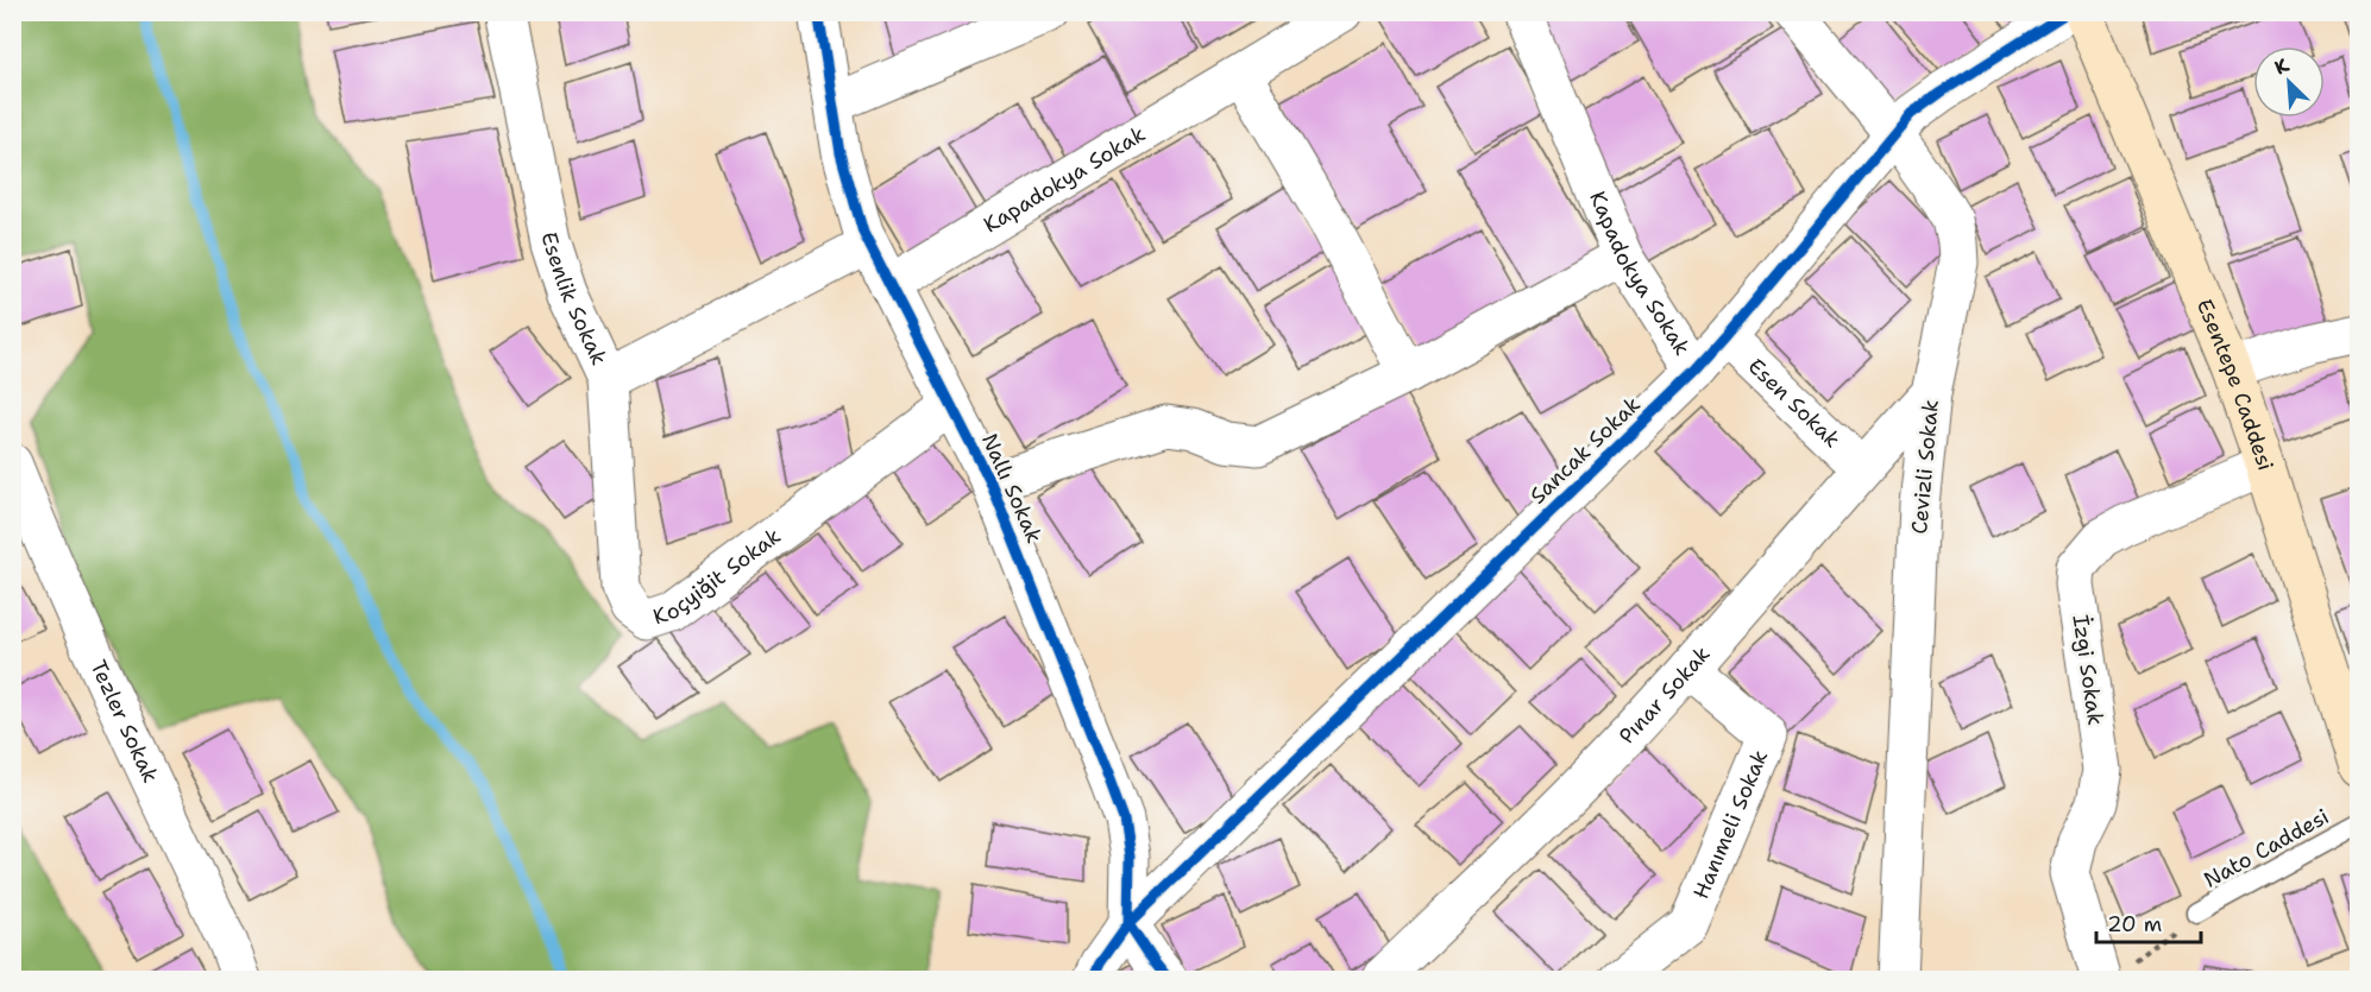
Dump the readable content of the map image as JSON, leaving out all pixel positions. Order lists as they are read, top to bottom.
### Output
{
  "streets": {
    "street": [
      "Kapadokya Sokak",
      "Esenlik Sokak",
      "Esentepe Caddesi",
      "Esen Sokak",
      "Sancak Sokak",
      "Cevizli Sokak",
      "Nallı Sokak",
      "Koçyiğit Sokak",
      "İzgi Sokak",
      "Pınar Sokak",
      "Tezler Sokak",
      "Hanımeli Sokak"
    ],
    "lane": ["Nato Caddesi"]
  },
  "crossings": [
    ["Kapadokya Sokak", "Sancak Sokak"],
    ["Kapadokya Sokak", "Nallı Sokak"],
    ["Esenlik Sokak", "Nallı Sokak"],
    ["Esenlik Sokak", "Koçyiğit Sokak"],
    ["Esentepe Caddesi", "İzgi Sokak"],
    ["Esen Sokak", "Sancak Sokak"],
    ["Esen Sokak", "Pınar Sokak"],
    ["Sancak Sokak", "Cevizli Sokak"],
    ["Sancak Sokak", "Nallı Sokak"],
    ["Cevizli Sokak", "Pınar Sokak"],
    ["Nallı Sokak", "Koçyiğit Sokak"],
    ["Pınar Sokak", "Hanımeli Sokak"]
  ],
  "scale_bar": "20 m",
  "north": "top left"
}
